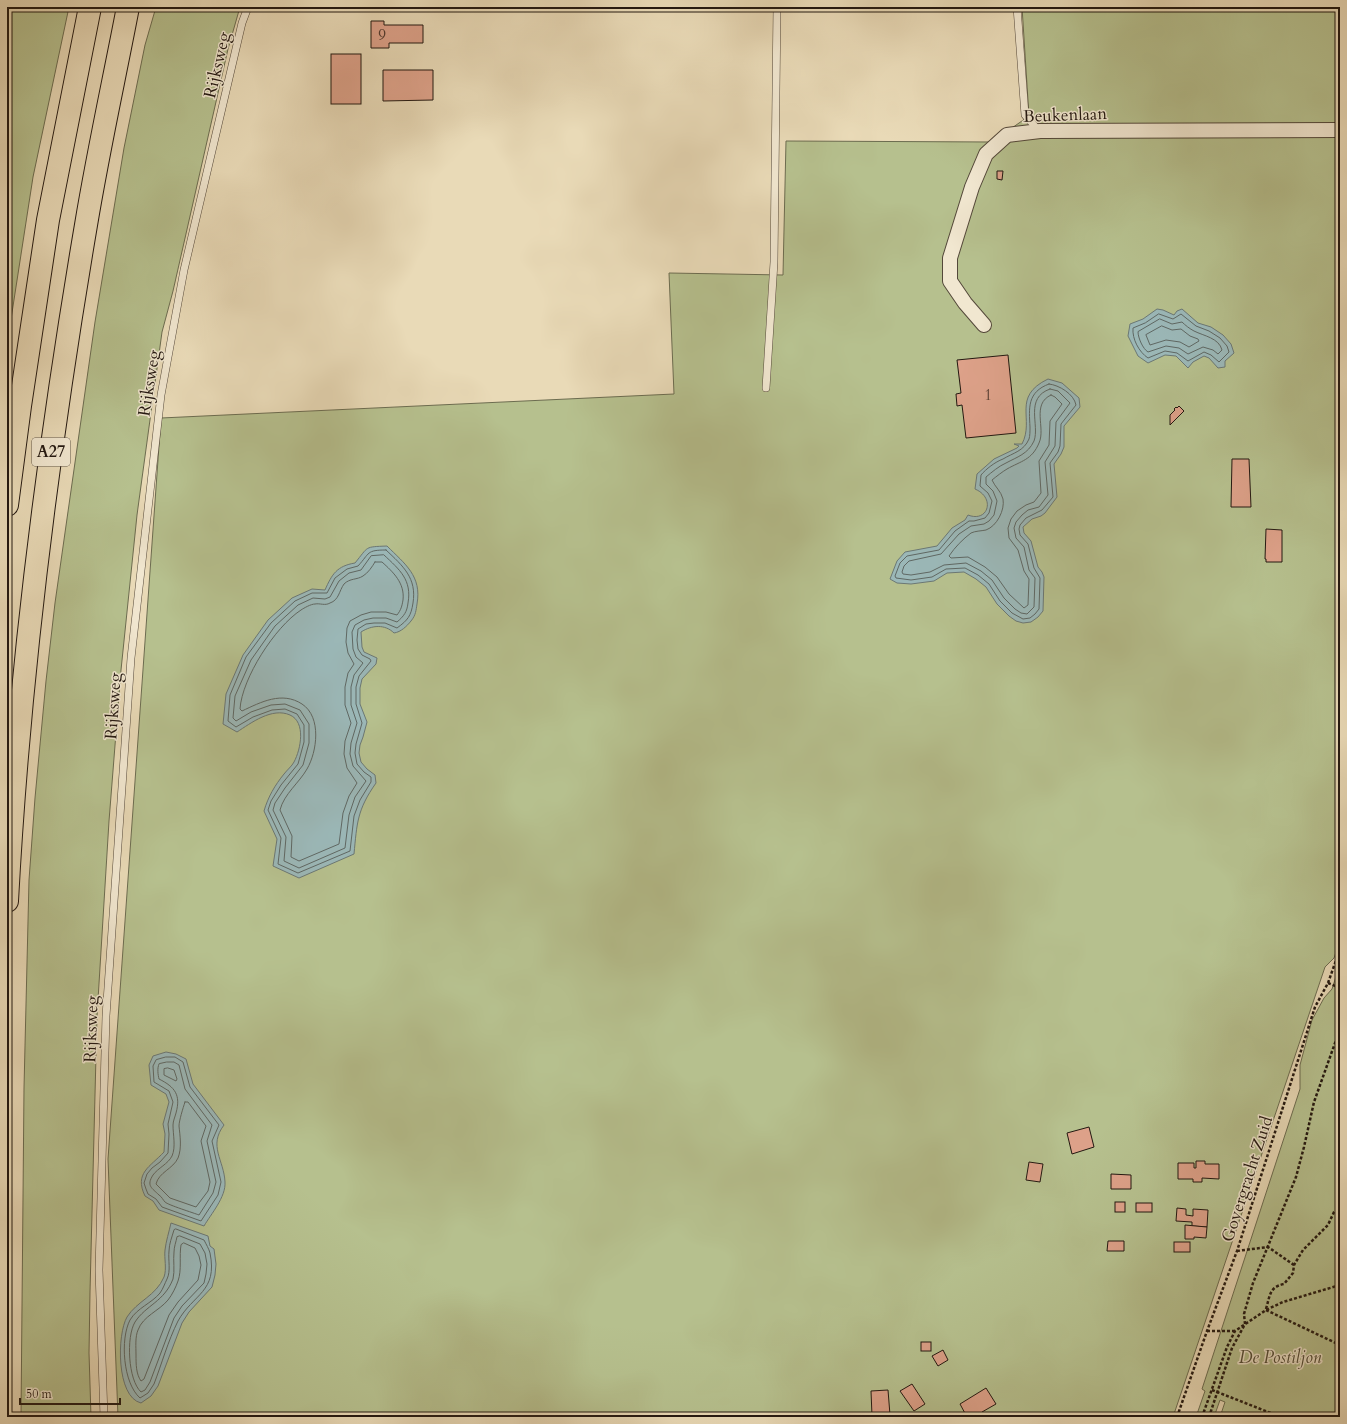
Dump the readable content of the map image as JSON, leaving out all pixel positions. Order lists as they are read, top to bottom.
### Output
{
  "streets": {
    "highway": ["A27"],
    "street": ["Beukenlaan"],
    "lane": ["Rijksweg"],
    "path": ["Goyergracht Zuid"]
  },
  "parks": ["De Postiljon"],
  "house_numbers": ["9", "1"],
  "scale_bar": "50 m"
}
